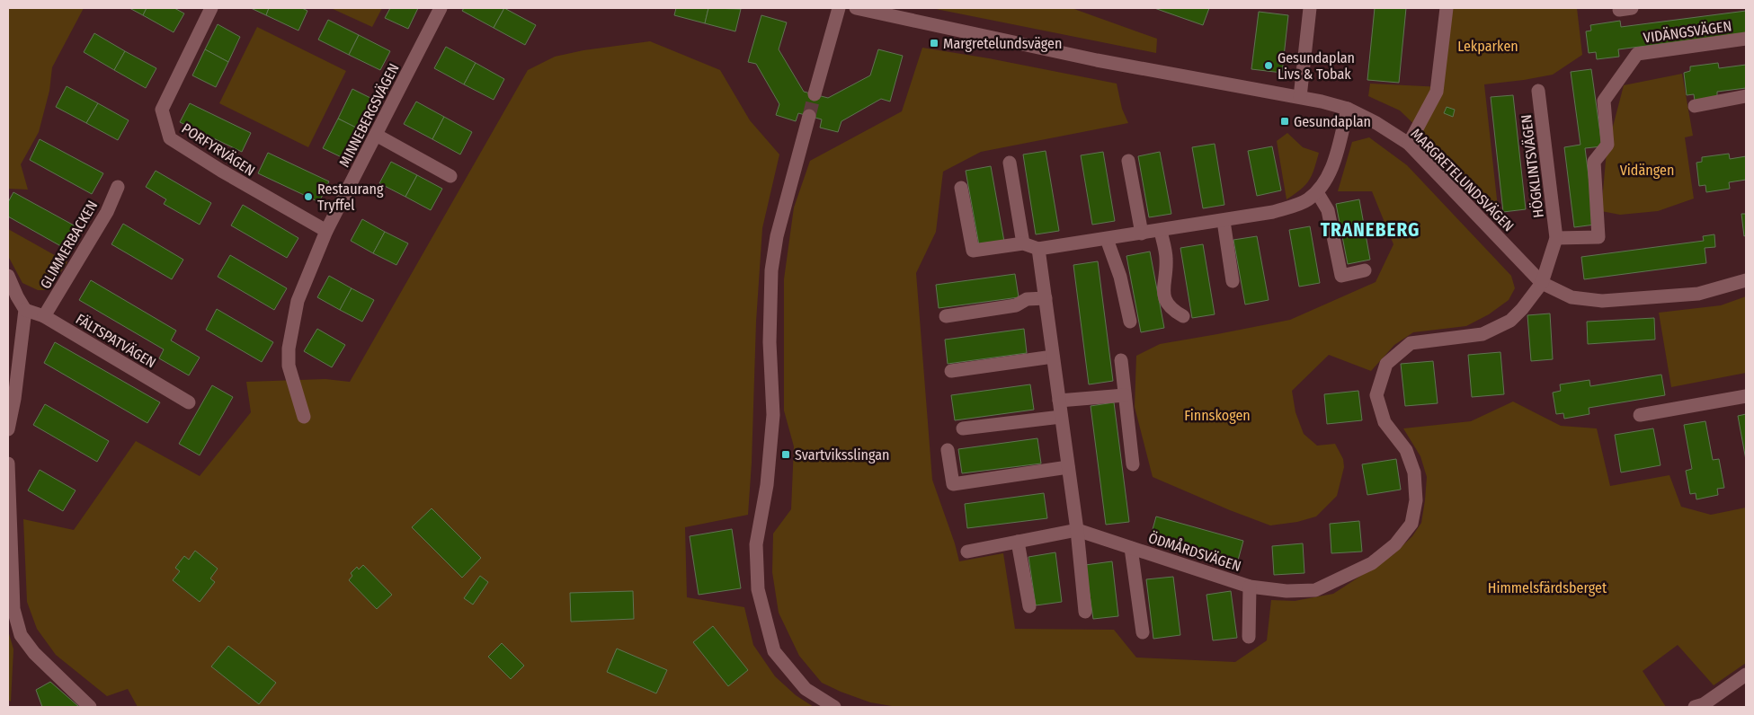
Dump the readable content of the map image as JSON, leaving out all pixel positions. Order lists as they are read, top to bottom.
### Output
{
  "streets": {
    "street": [
      "VIDÄNGSVÄGEN",
      "MINNEBERGSVÄGEN",
      "PORFYRVÄGEN",
      "HÖGKLINTSVÄGEN",
      "MARGRETELUNDSVÄGEN",
      "GLIMMERBACKEN",
      "FÄLTSPATVÄGEN",
      "ÖDMÅRDSVÄGEN"
    ]
  },
  "crossings": [
    ["VIDÄNGSVÄGEN", "HÖGKLINTSVÄGEN"],
    ["MINNEBERGSVÄGEN", "PORFYRVÄGEN"],
    ["HÖGKLINTSVÄGEN", "MARGRETELUNDSVÄGEN"],
    ["HÖGKLINTSVÄGEN", "ÖDMÅRDSVÄGEN"],
    ["MARGRETELUNDSVÄGEN", "ÖDMÅRDSVÄGEN"],
    ["GLIMMERBACKEN", "FÄLTSPATVÄGEN"]
  ],
  "districts": ["TRANEBERG"],
  "parks": [
    "Lekparken",
    "Vidängen",
    "Finnskogen",
    "Himmelsfärdsberget"
  ],
  "places": {
    "transit": ["Margretelundsvägen", "Gesundaplan", "Svartviksslingan"],
    "other": ["Gesundaplan Livs & Tobak", "Restaurang Tryffel"]
  }
}
